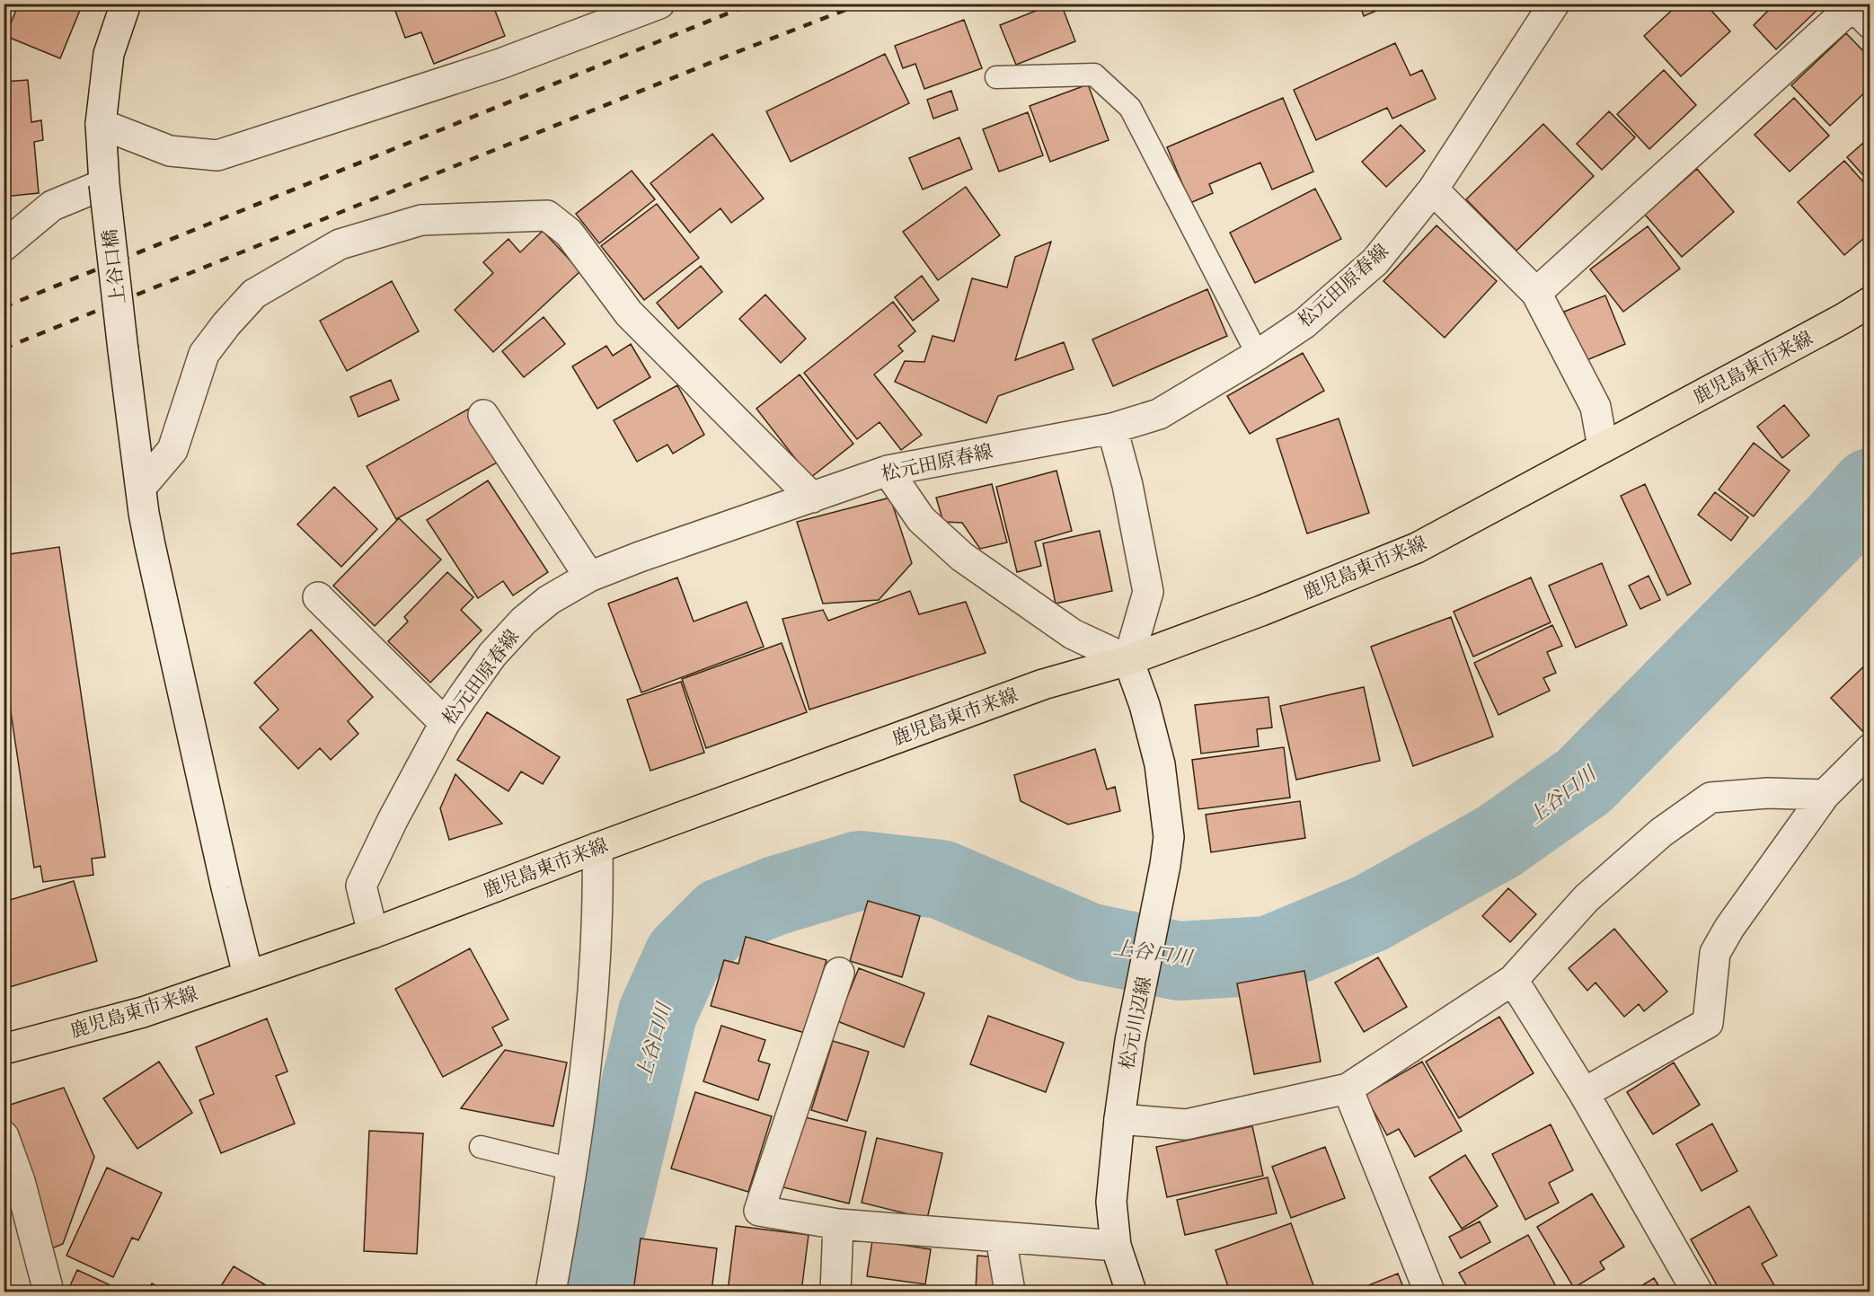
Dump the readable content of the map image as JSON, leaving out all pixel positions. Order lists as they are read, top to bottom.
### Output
{
  "streets": {
    "main road": ["鹿児島東市来線"],
    "street": ["上谷口橋", "松元田原春線", "松元川辺線"]
  },
  "crossings": [
    ["上谷口橋", "鹿児島東市来線"],
    ["松元田原春線", "鹿児島東市来線"],
    ["鹿児島東市来線", "松元川辺線"]
  ],
  "water": ["上谷口川"]
}
